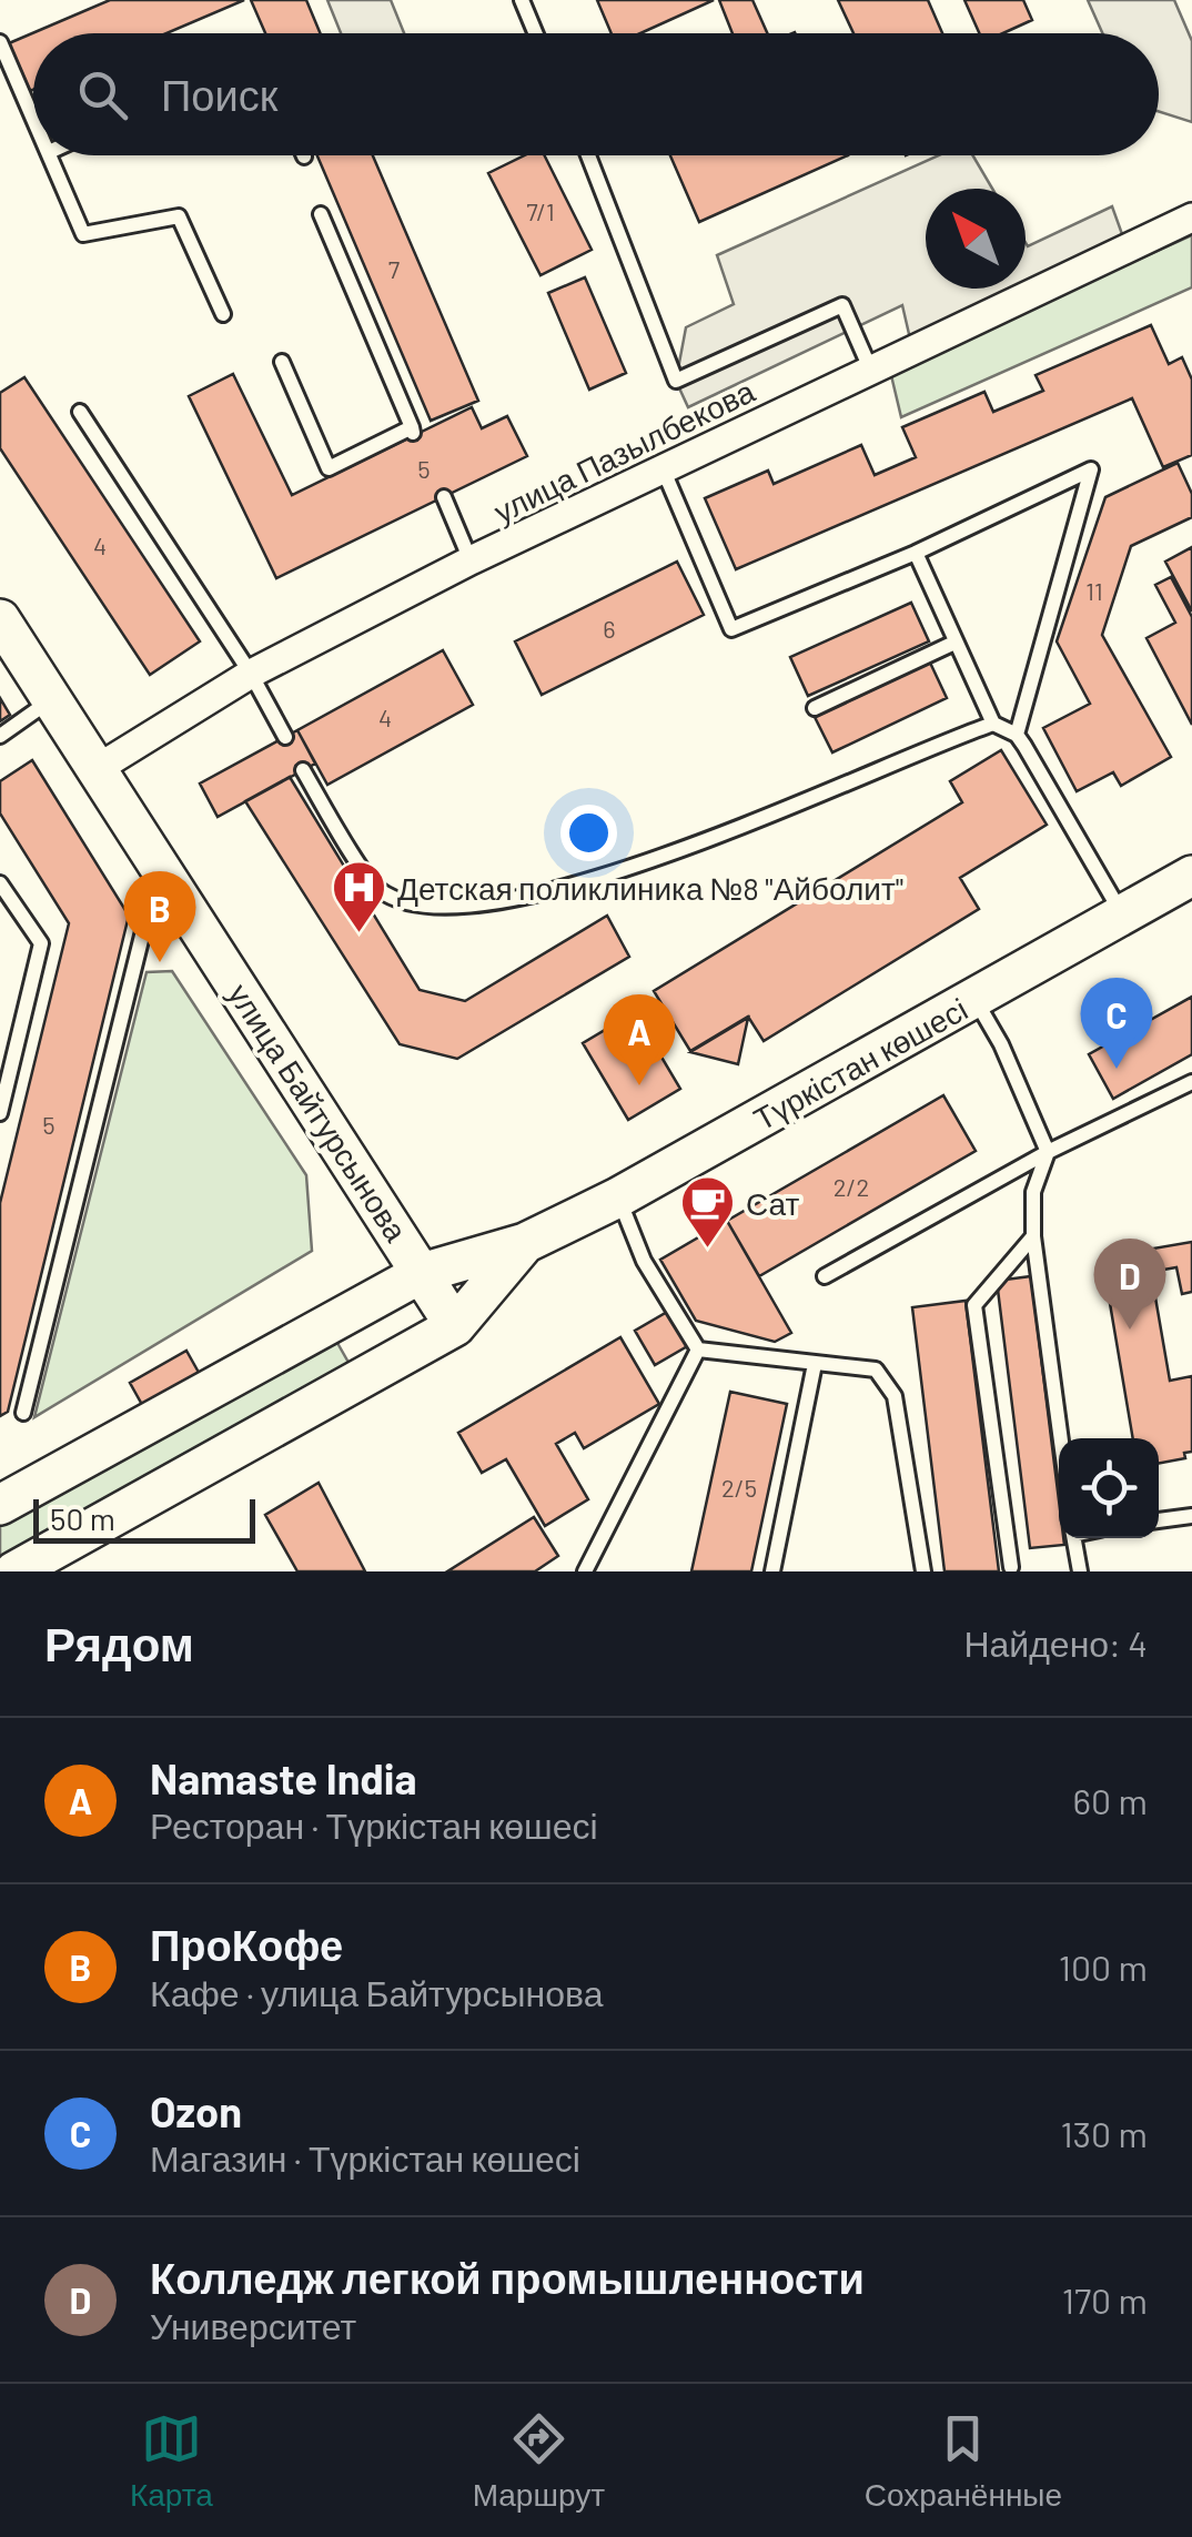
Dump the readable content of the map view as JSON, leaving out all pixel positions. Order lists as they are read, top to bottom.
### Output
{
  "streets": {
    "main road": ["Түркістан көшесі", "улица Байтурсынова"],
    "street": ["улица Пазылбекова"]
  },
  "crossings": [
    ["улица Пазылбекова", "улица Байтурсынова"],
    ["Түркістан көшесі", "улица Байтурсынова"]
  ],
  "places": {
    "hospital": ["Детская поликлиника №8 \"Айболит\""],
    "cafe": ["Сат"]
  },
  "house_numbers": [
    "7/1",
    "7",
    "5",
    "4",
    "11",
    "6",
    "4",
    "5",
    "2/2",
    "2/5"
  ],
  "scale_bar": "50 m",
  "north": "top left",
  "page": {
    "search": "Поиск",
    "pins": [
      "B",
      "C",
      "A",
      "D"
    ],
    "scale": "50 m",
    "heading": ["Рядом", "Найдено: 4"],
    "list": [
      {
        "mark": "A",
        "name": "Namaste India",
        "note": "Ресторан · Түркістан көшесі",
        "value": "60 m"
      },
      {
        "mark": "B",
        "name": "ПроКофе",
        "note": "Кафе · улица Байтурсынова",
        "value": "100 m"
      },
      {
        "mark": "C",
        "name": "Ozon",
        "note": "Магазин · Түркістан көшесі",
        "value": "130 m"
      },
      {
        "mark": "D",
        "name": "Колледж легкой промышленности",
        "note": "Университет",
        "value": "170 m"
      }
    ],
    "nav": ["Карта", "Маршрут", "Сохранённые"]
  }
}
